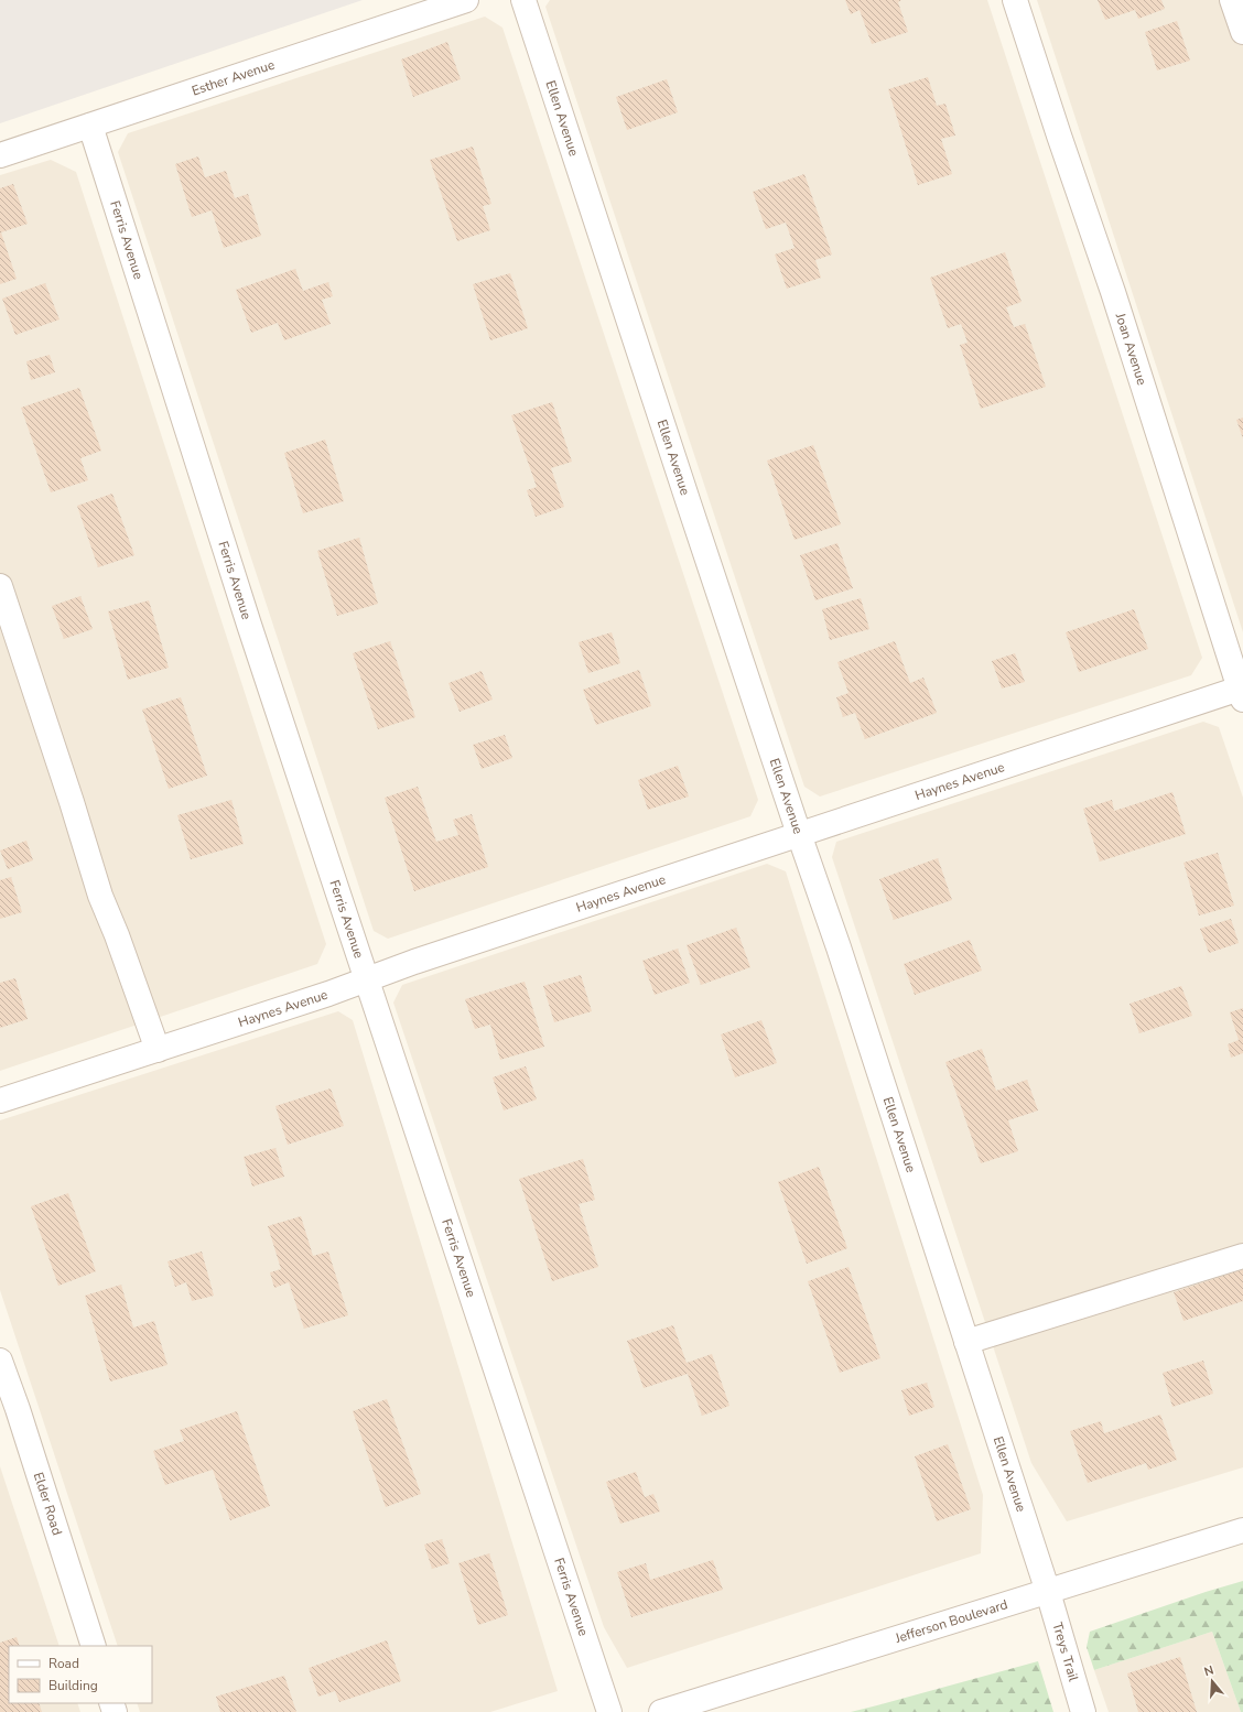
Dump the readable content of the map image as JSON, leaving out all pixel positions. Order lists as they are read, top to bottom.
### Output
{
  "streets": {
    "street": [
      "Esther Avenue",
      "Ellen Avenue",
      "Ferris Avenue",
      "Joan Avenue",
      "Haynes Avenue",
      "Elder Road",
      "Jefferson Boulevard",
      "Treys Trail"
    ]
  },
  "crossings": [
    ["Esther Avenue", "Ferris Avenue"],
    ["Ellen Avenue", "Haynes Avenue"],
    ["Ellen Avenue", "Jefferson Boulevard"],
    ["Ellen Avenue", "Treys Trail"],
    ["Ferris Avenue", "Haynes Avenue"],
    ["Joan Avenue", "Haynes Avenue"],
    ["Jefferson Boulevard", "Treys Trail"]
  ],
  "legend": ["Road", "Building"],
  "north": "top"
}
